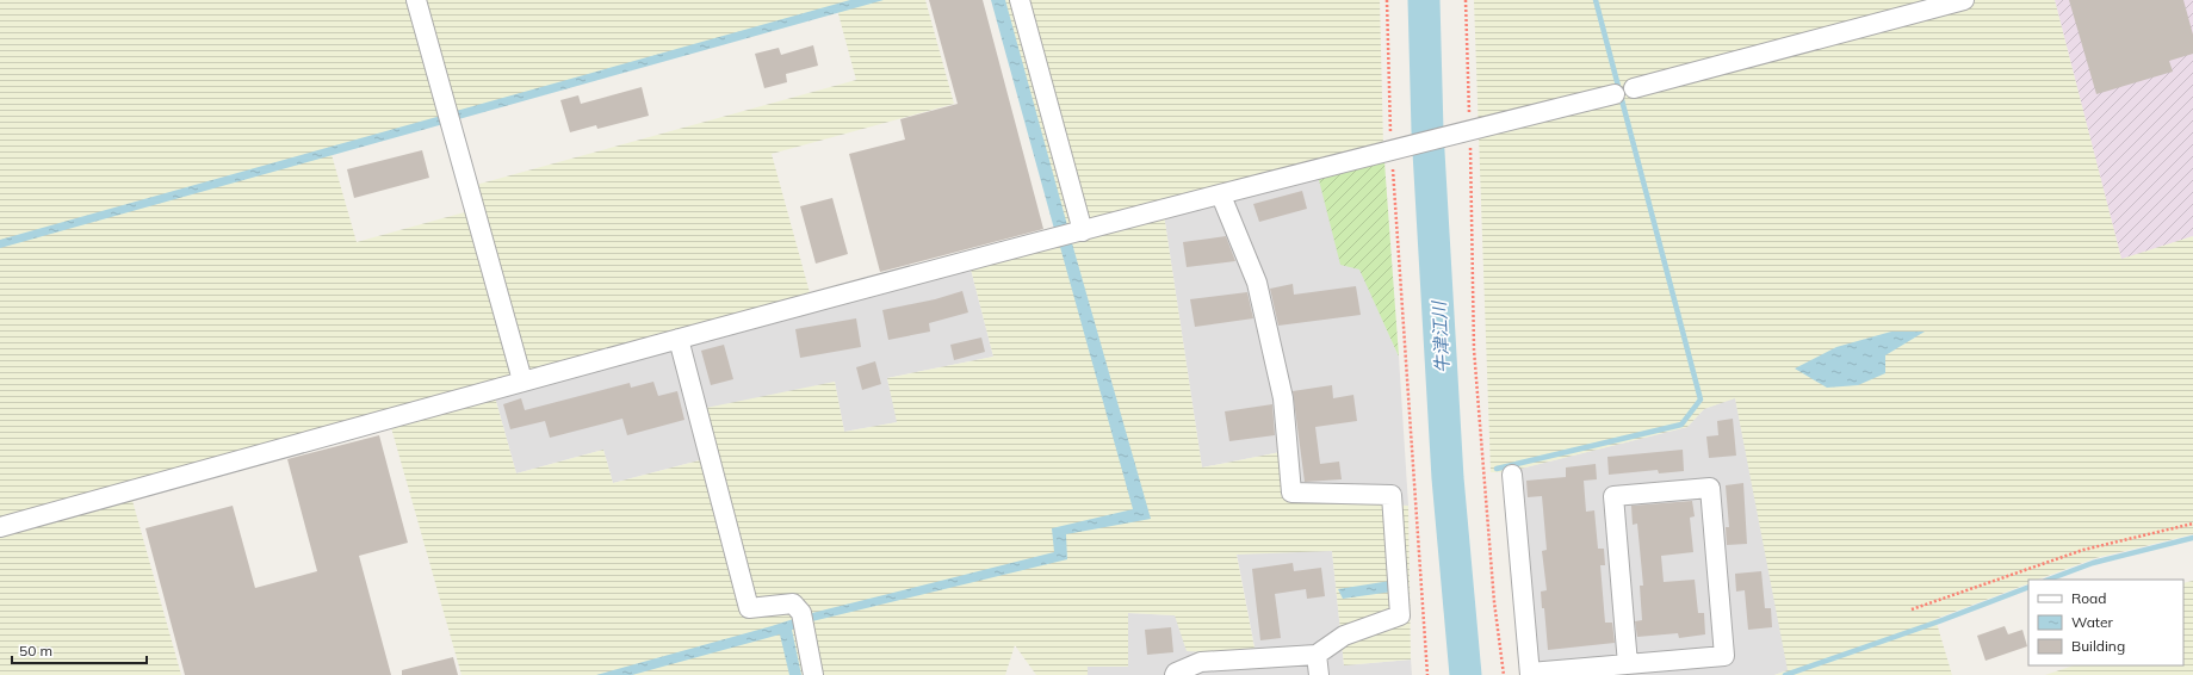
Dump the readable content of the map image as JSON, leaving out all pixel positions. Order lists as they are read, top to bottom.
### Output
{
  "water": ["牛津江川"],
  "legend": ["Road", "Water", "Building"],
  "scale_bar": "50 m"
}
